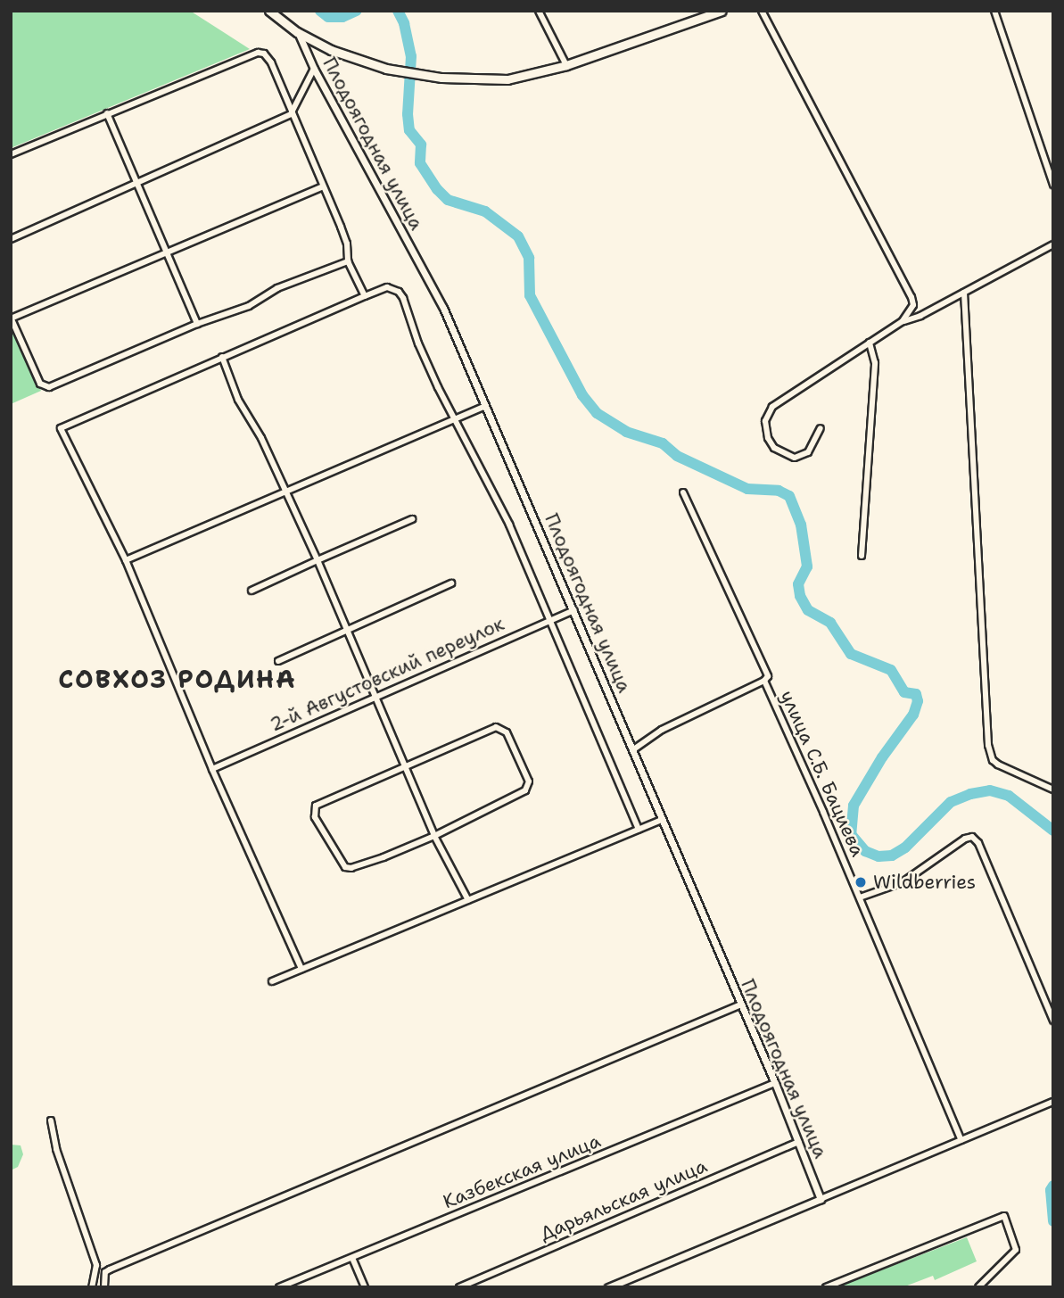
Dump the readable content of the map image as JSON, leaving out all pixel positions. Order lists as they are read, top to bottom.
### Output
{
  "streets": {
    "street": [
      "Плодоягодная улица",
      "2-й Августовский переулок",
      "улица С.Б. Бациева",
      "Казбекская улица",
      "Дарьяльская улица"
    ]
  },
  "crossings": [
    ["Плодоягодная улица", "2-й Августовский переулок"],
    ["Плодоягодная улица", "Казбекская улица"],
    ["Плодоягодная улица", "Дарьяльская улица"]
  ],
  "districts": ["СОВХОЗ РОДИНА"],
  "places": ["Wildberries"]
}
